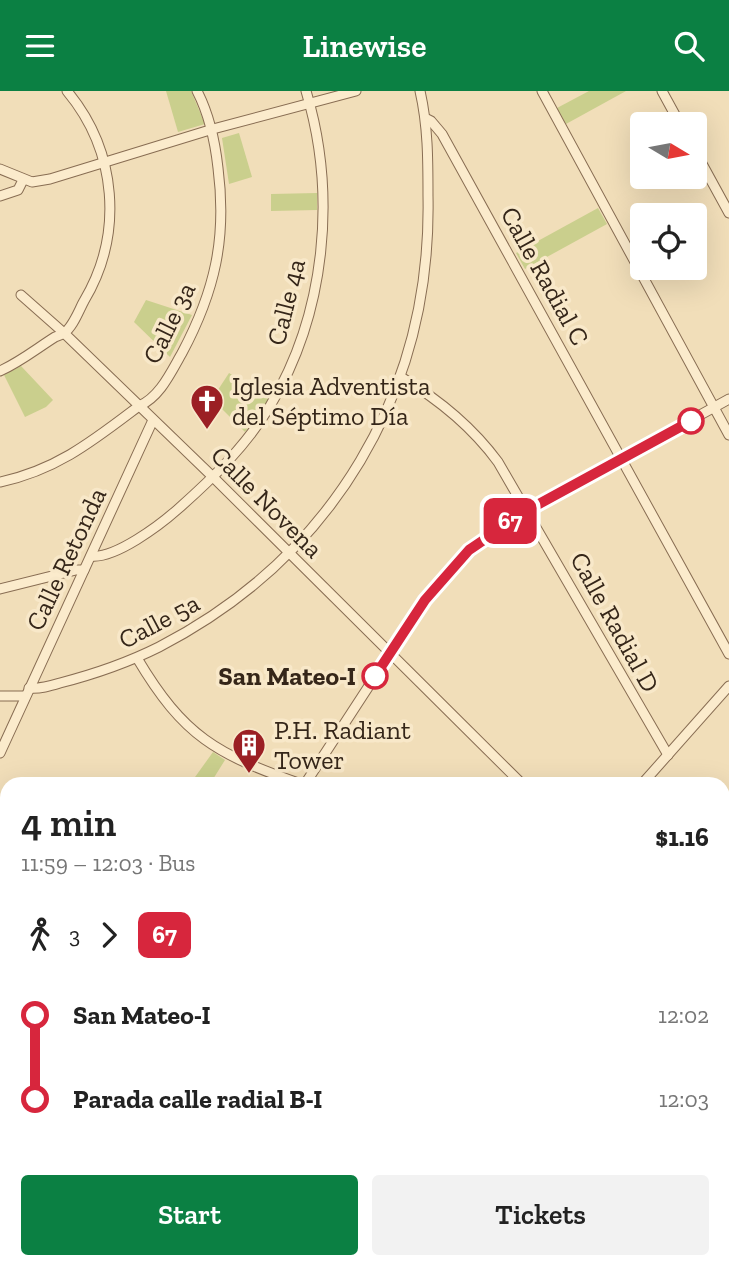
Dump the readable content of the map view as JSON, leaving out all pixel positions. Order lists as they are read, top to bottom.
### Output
{
  "streets": {
    "street": [
      "Calle Radial C",
      "Calle 4a",
      "Calle 3a",
      "Calle Novena",
      "Calle Retonda",
      "Calle 5a",
      "Calle Radial D"
    ]
  },
  "crossings": [
    ["Calle Radial C", "Calle 5a"],
    ["Calle 4a", "Calle Novena"],
    ["Calle 4a", "Calle Retonda"],
    ["Calle 3a", "Calle Novena"],
    ["Calle Novena", "Calle Retonda"],
    ["Calle Novena", "Calle 5a"],
    ["Calle Retonda", "Calle 5a"],
    ["Calle 5a", "Calle Radial D"]
  ],
  "places": {
    "church": ["Iglesia Adventista del Séptimo Día"],
    "other": ["San Mateo-I"],
    "building": ["P.H. Radiant Tower"]
  },
  "lines": ["bus line 67"],
  "north": "right",
  "page": {
    "header": "Linewise",
    "on_map": "67",
    "heading": ["4 min", "11:59 – 12:03 · Bus", "$1.16"],
    "legs": ["3", "67"],
    "list": [
      {
        "name": "San Mateo-I",
        "value": "12:02"
      },
      {
        "name": "Parada calle radial B-I",
        "value": "12:03"
      }
    ],
    "buttons": ["Start", "Tickets"]
  }
}
